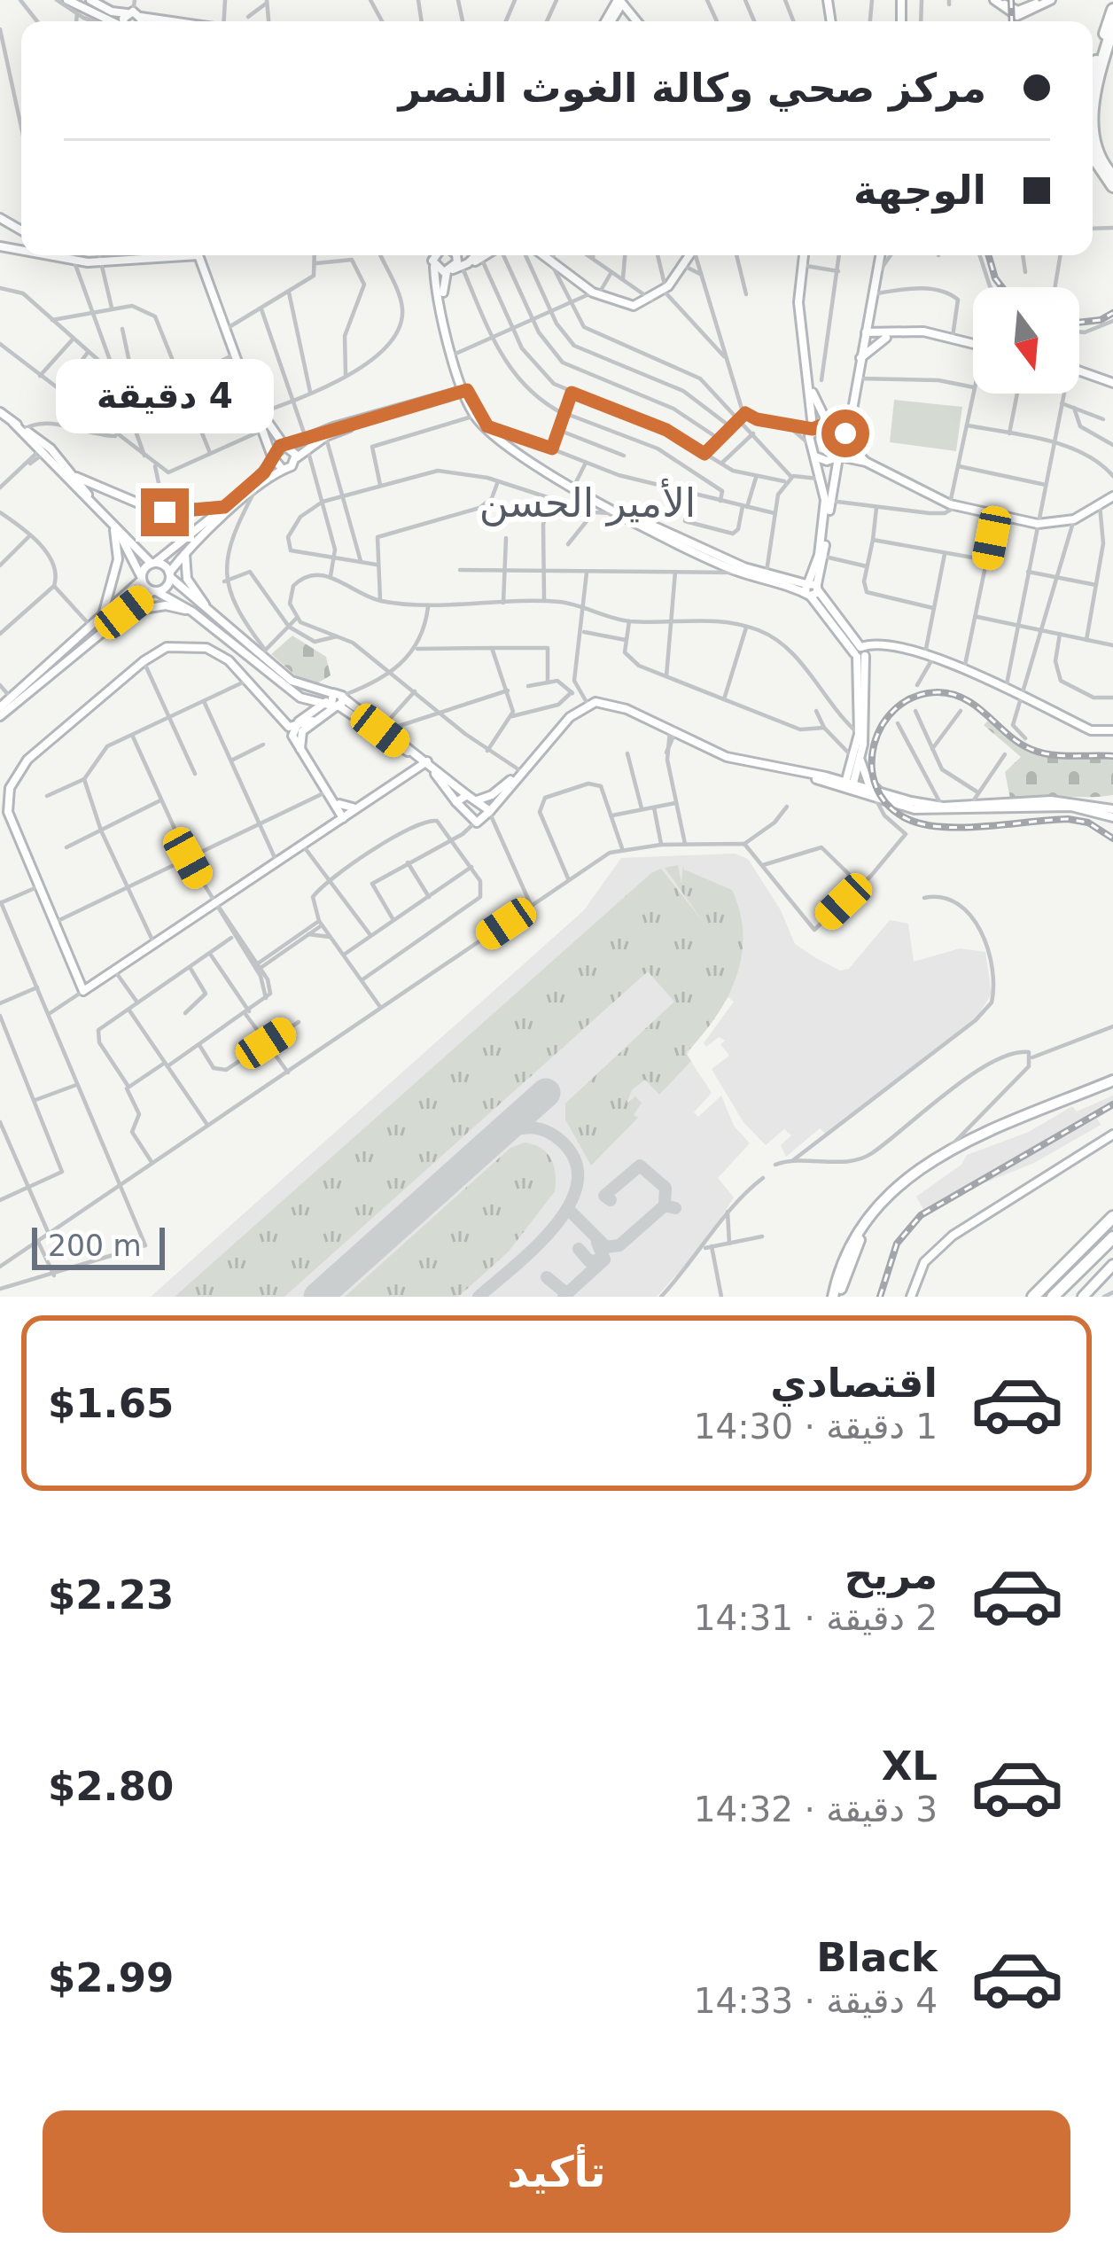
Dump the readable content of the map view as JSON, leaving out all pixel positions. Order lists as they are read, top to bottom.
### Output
{
  "districts": ["الأمير الحسن"],
  "scale_bar": "200 m",
  "north": "bottom",
  "page": {
    "banner": ["مركز صحي وكالة الغوث النصر", "الوجهة"],
    "bubble": "4 دقيقة",
    "scale": "200 m",
    "list": [
      {
        "name": "اقتصادي",
        "note": "1 دقيقة · 14:30",
        "value": "$1.65"
      },
      {
        "name": "مريح",
        "note": "2 دقيقة · 14:31",
        "value": "$2.23"
      },
      {
        "name": "XL",
        "note": "3 دقيقة · 14:32",
        "value": "$2.80"
      },
      {
        "name": "Black",
        "note": "4 دقيقة · 14:33",
        "value": "$2.99"
      }
    ],
    "buttons": "تأكيد"
  }
}
